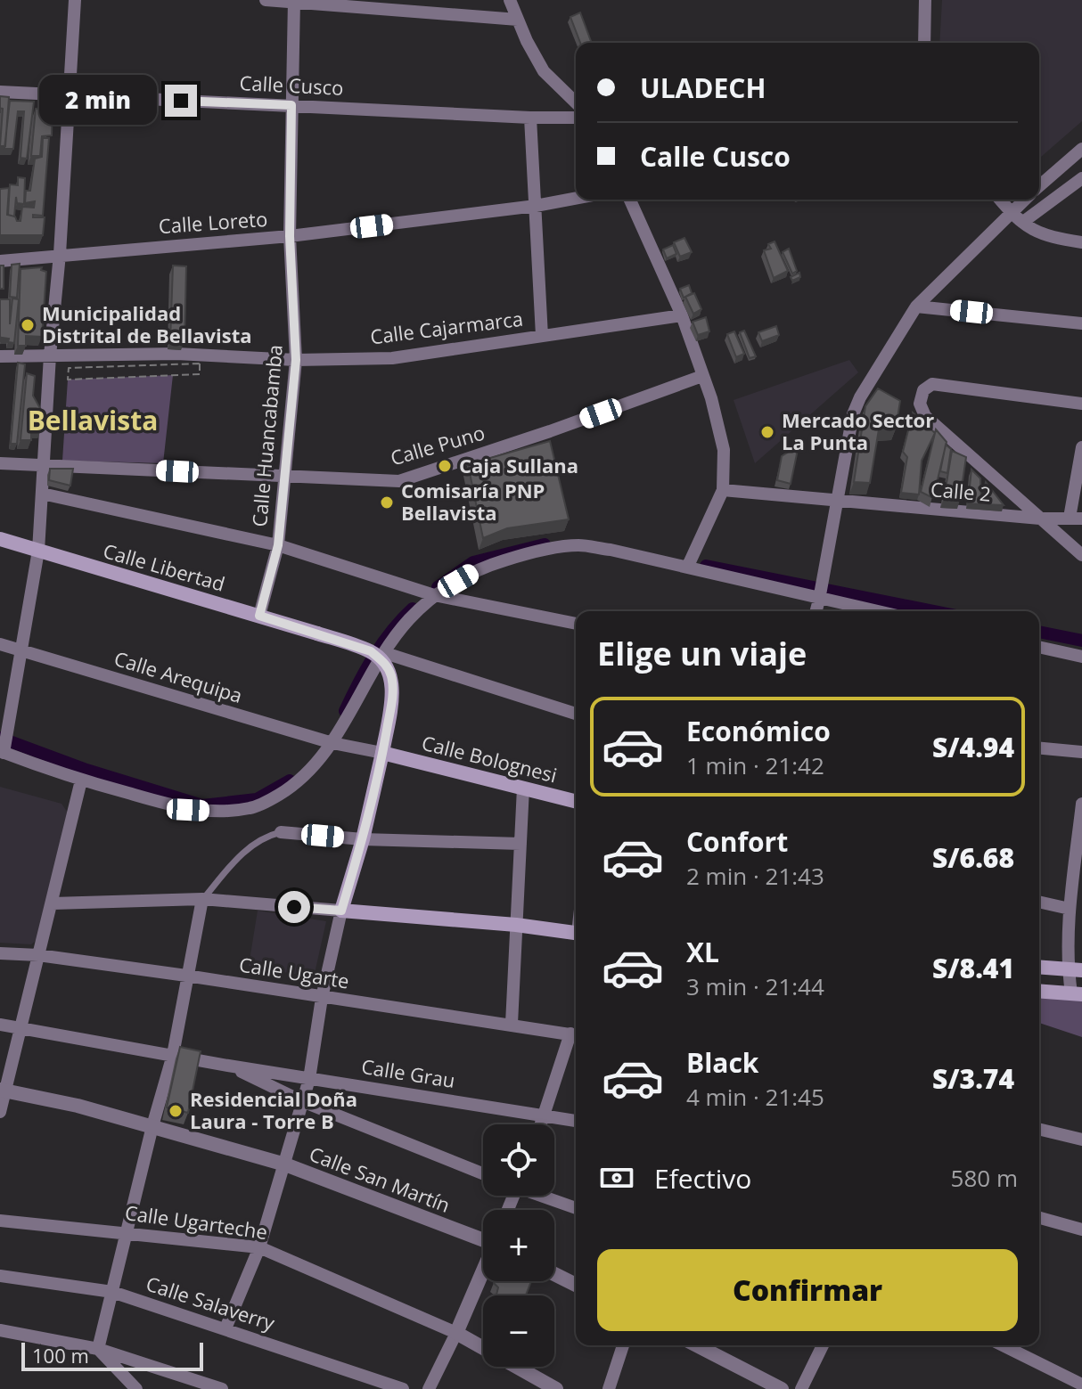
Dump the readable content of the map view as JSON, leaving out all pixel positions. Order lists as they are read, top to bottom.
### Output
{
  "streets": {
    "main road": ["Calle Libertad", "Calle Bolognesi"],
    "street": [
      "Calle Cusco",
      "Calle Loreto",
      "Calle Cajarmarca",
      "Calle Huancabamba",
      "Calle Puno",
      "Calle 2",
      "Calle Arequipa",
      "Calle Ugarte",
      "Calle Grau",
      "Calle San Martín",
      "Calle Ugarteche",
      "Calle Salaverry"
    ]
  },
  "crossings": [
    ["Calle Cusco", "Calle Huancabamba"],
    ["Calle Loreto", "Calle Huancabamba"],
    ["Calle Cajarmarca", "Calle Huancabamba"],
    ["Calle Huancabamba", "Calle Puno"],
    ["Calle Huancabamba", "Calle Libertad"],
    ["Calle Libertad", "Calle Bolognesi"],
    ["Calle Arequipa", "Calle Bolognesi"]
  ],
  "districts": ["Bellavista"],
  "places": [
    "Municipalidad Distrital de Bellavista",
    "Mercado Sector La Punta",
    "Caja Sullana",
    "Comisaría PNP Bellavista",
    "Residencial Doña Laura - Torre B"
  ],
  "scale_bar": "100 m",
  "page": {
    "banner": ["ULADECH", "Calle Cusco"],
    "bubble": "2 min",
    "heading": "Elige un viaje",
    "list": [
      {
        "name": "Económico",
        "note": "1 min · 21:42",
        "value": "S/4.94"
      },
      {
        "name": "Confort",
        "note": "2 min · 21:43",
        "value": "S/6.68"
      },
      {
        "name": "XL",
        "note": "3 min · 21:44",
        "value": "S/8.41"
      },
      {
        "name": "Black",
        "note": "4 min · 21:45",
        "value": "S/3.74"
      }
    ],
    "map_buttons": ["+", "−"],
    "pay": ["Efectivo", "580 m"],
    "buttons": "Confirmar",
    "scale": "100 m"
  }
}
